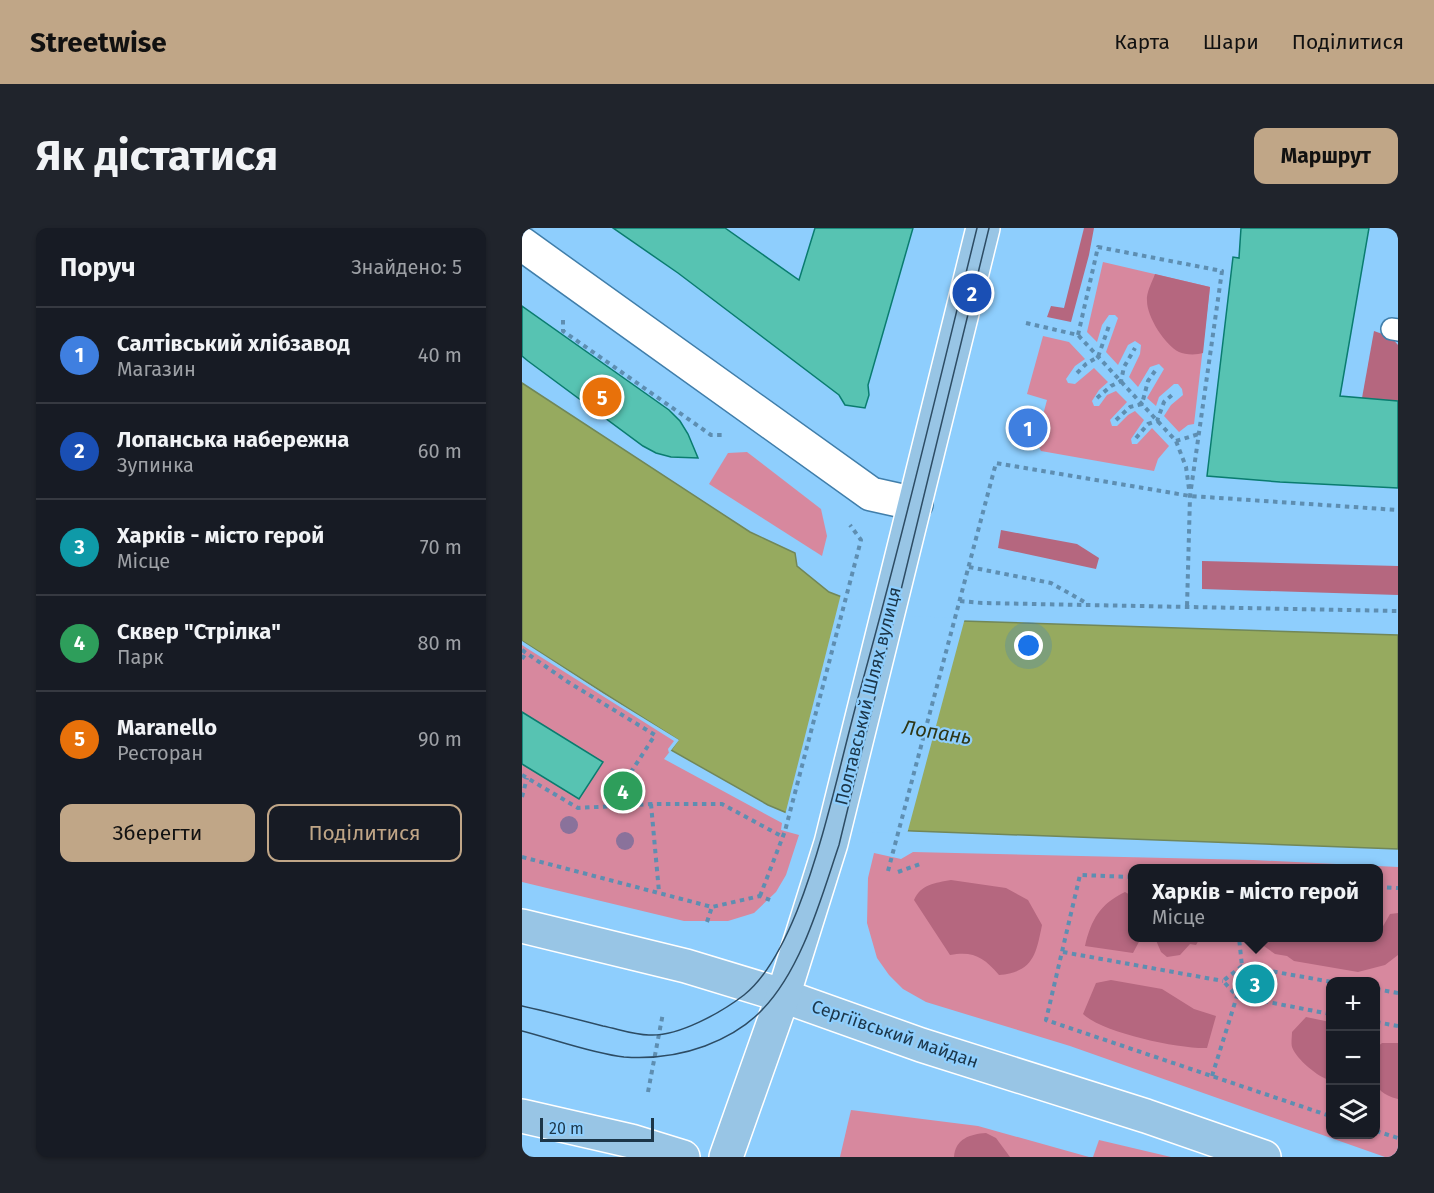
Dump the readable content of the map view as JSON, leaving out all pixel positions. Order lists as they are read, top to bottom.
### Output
{
  "streets": {
    "main road": ["Полтавський Шлях вулиця", "Сергіївський майдан"]
  },
  "crossings": [
    ["Полтавський Шлях вулиця", "Сергіївський майдан"]
  ],
  "water": ["Лопань"],
  "scale_bar": "20 m",
  "page": {
    "header": "Streetwise",
    "nav": ["Карта", "Шари", "Поділитися"],
    "buttons": [
      "Маршрут",
      ["Зберегти", "Поділитися"]
    ],
    "title": "Як дістатися",
    "heading": ["Поруч", "Знайдено: 5"],
    "pins": [
      "2",
      "5",
      "1",
      "4",
      "3"
    ],
    "list": [
      {
        "mark": "1",
        "name": "Салтівський хлібзавод",
        "note": "Магазин",
        "value": "40 m"
      },
      {
        "mark": "2",
        "name": "Лопанська набережна",
        "note": "Зупинка",
        "value": "60 m"
      },
      {
        "mark": "3",
        "name": "Харків - місто герой",
        "note": "Місце",
        "value": "70 m"
      },
      {
        "mark": "4",
        "name": "Сквер \"Стрілка\"",
        "note": "Парк",
        "value": "80 m"
      },
      {
        "mark": "5",
        "name": "Maranello",
        "note": "Ресторан",
        "value": "90 m"
      }
    ],
    "popup": ["Харків - місто герой", "Місце"],
    "map_buttons": ["+", "−"],
    "scale": "20 m"
  }
}
